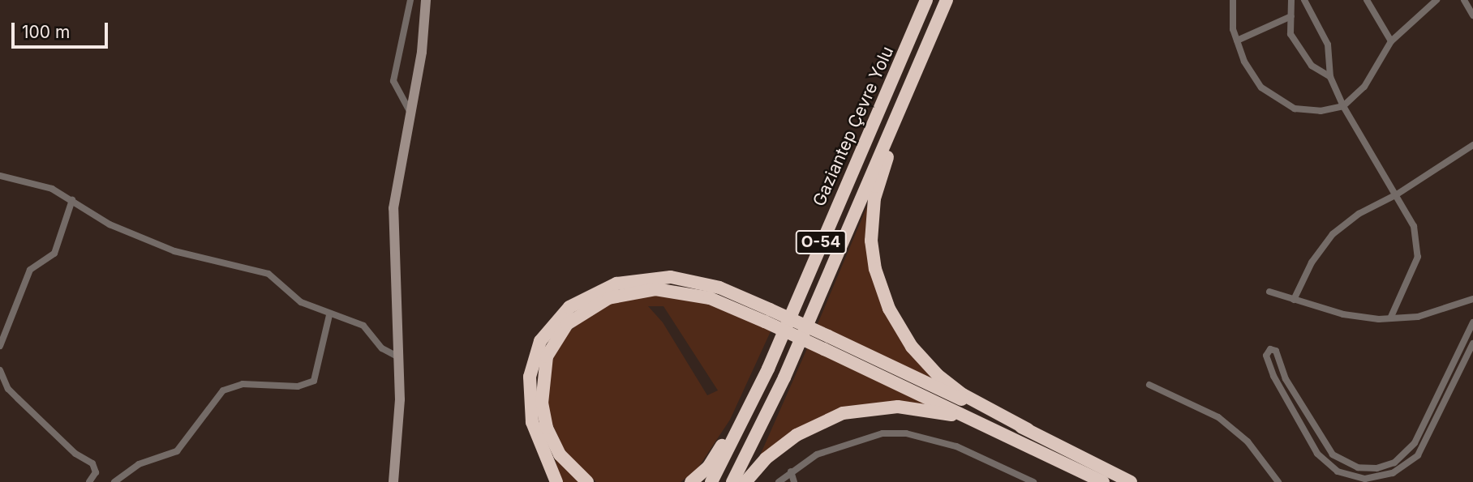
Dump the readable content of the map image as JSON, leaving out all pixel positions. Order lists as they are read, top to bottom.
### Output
{
  "streets": {
    "highway": ["Gaziantep Çevre Yolu", "O-54"]
  },
  "scale_bar": "100 m"
}
